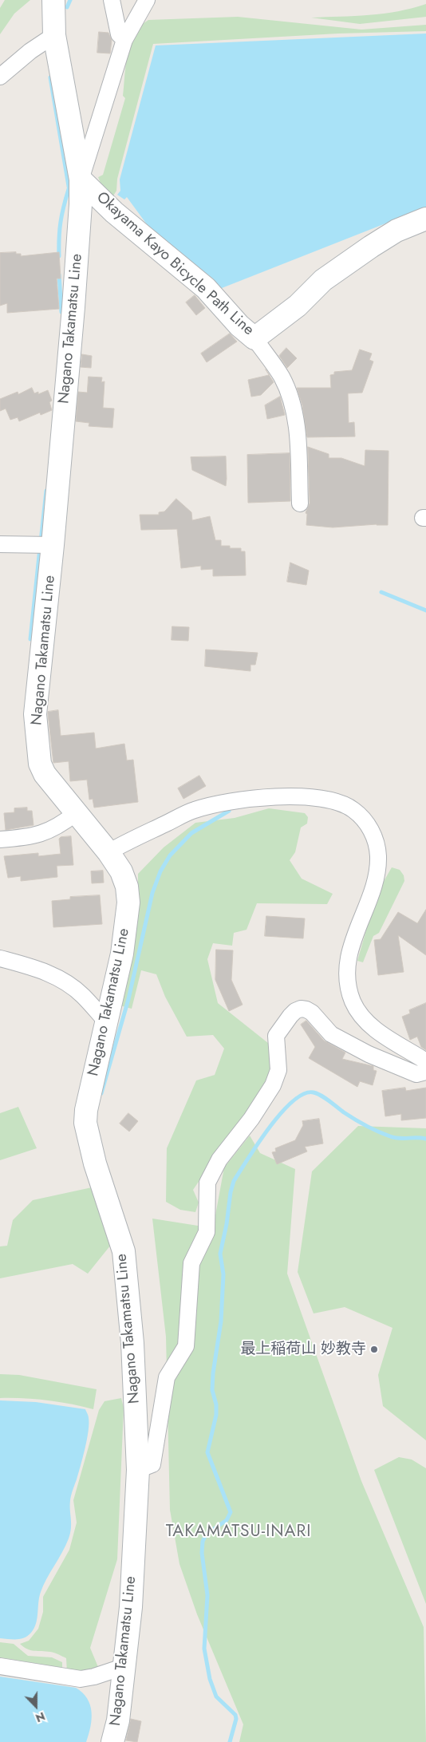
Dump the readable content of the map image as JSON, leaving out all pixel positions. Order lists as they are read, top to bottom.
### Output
{
  "streets": {
    "main road": ["Okayama Kayo Bicycle Path Line", "Nagano Takamatsu Line"]
  },
  "crossings": [
    ["Okayama Kayo Bicycle Path Line", "Nagano Takamatsu Line"]
  ],
  "districts": ["TAKAMATSU-INARI"],
  "places": ["最上稲荷山 妙教寺"],
  "north": "bottom"
}
